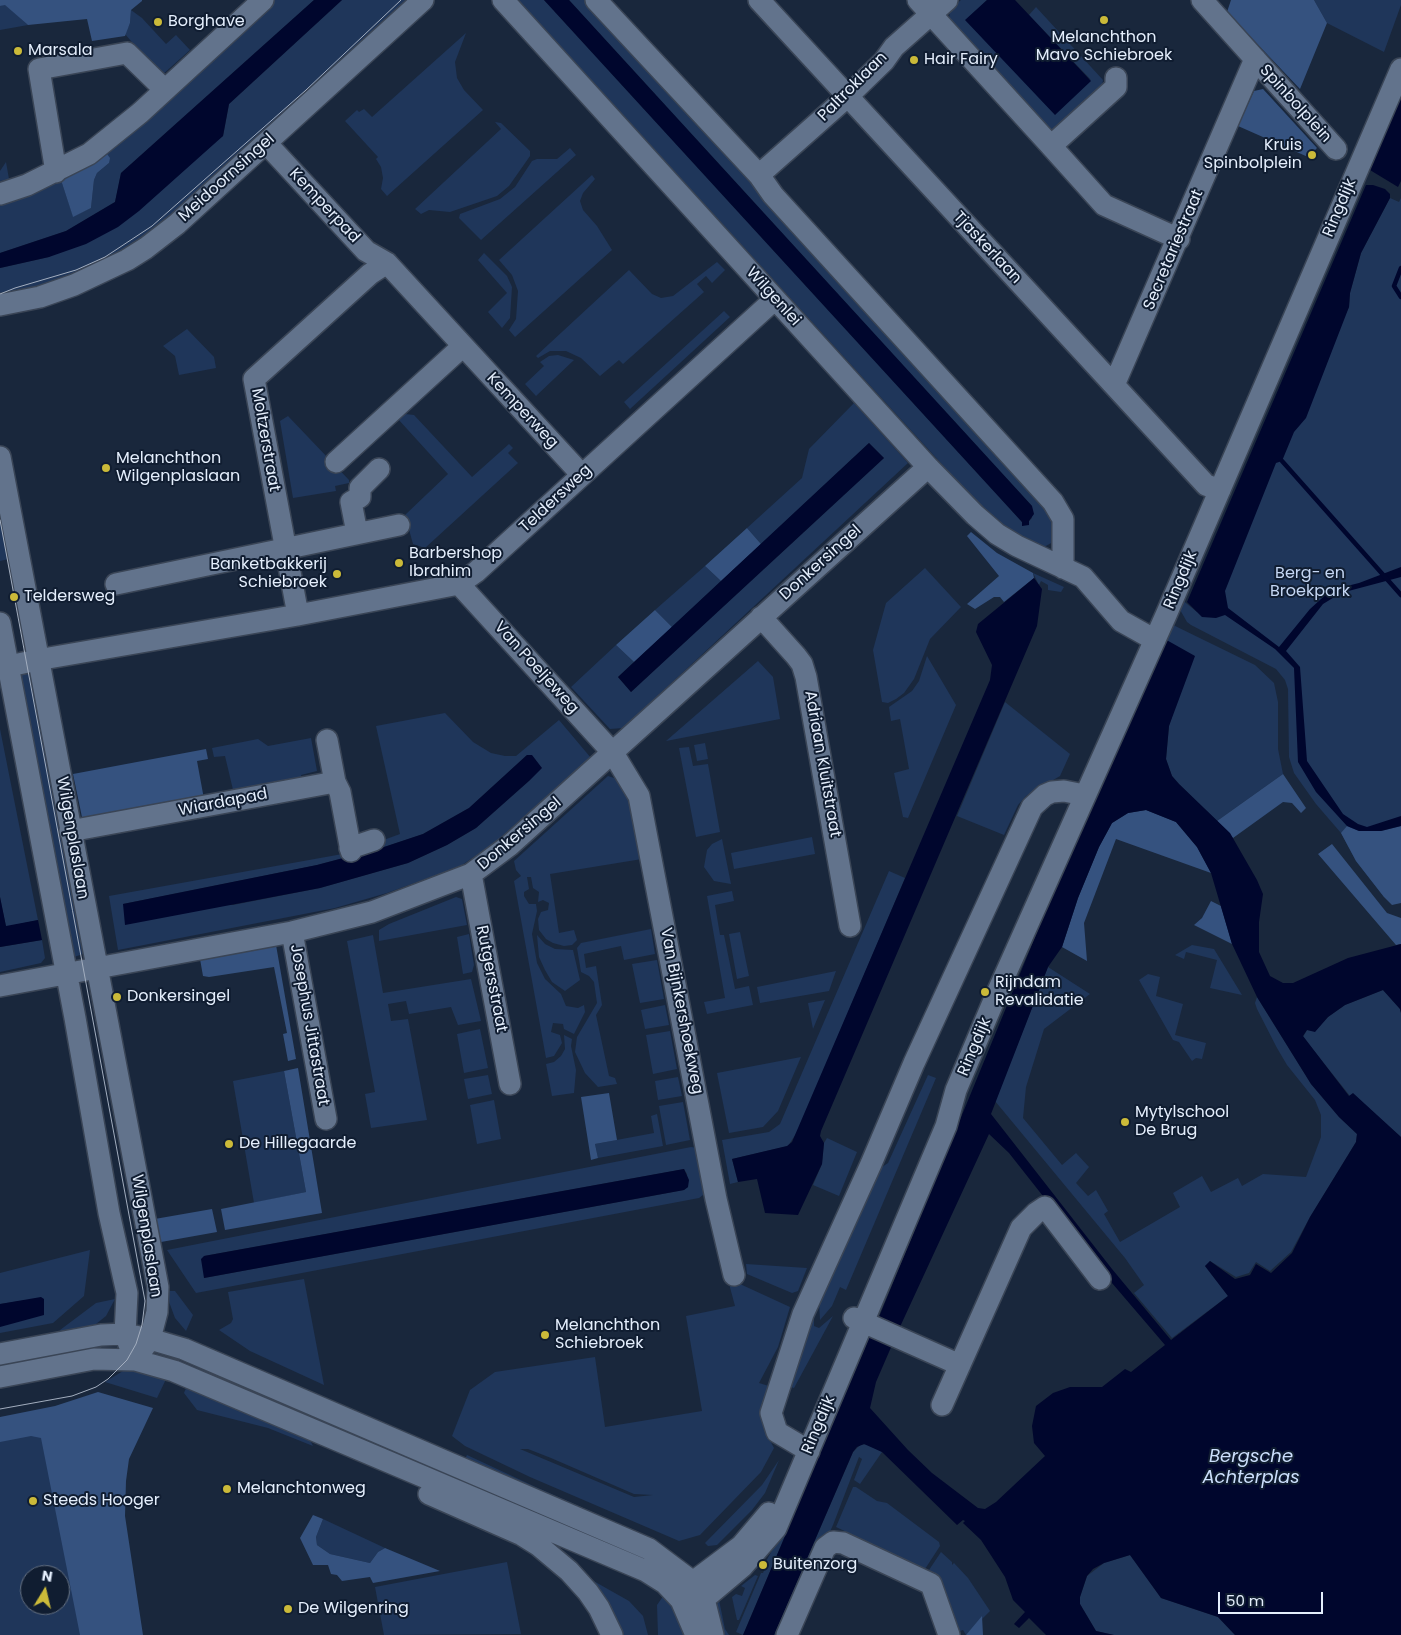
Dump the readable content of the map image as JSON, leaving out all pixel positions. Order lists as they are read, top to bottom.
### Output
{
  "streets": {
    "street": [
      "Paltroklaan",
      "Spinbolplein",
      "Meidoornsingel",
      "Kemperpad",
      "Ringdijk",
      "Tjaskerlaan",
      "Secretariestraat",
      "Wilgenlei",
      "Kemperweg",
      "Moltzerstraat",
      "Teldersweg",
      "Donkersingel",
      "Van Poeljeweg",
      "Adriaan Kluitstraat",
      "Wiardapad",
      "Wilgenplaslaan",
      "Rutgersstraat",
      "Van Bijnkershoekweg",
      "Josephus Jittastraat"
    ]
  },
  "crossings": [
    ["Paltroklaan", "Tjaskerlaan"],
    ["Spinbolplein", "Secretariestraat"],
    ["Meidoornsingel", "Kemperpad"],
    ["Kemperpad", "Kemperweg"],
    ["Kemperpad", "Moltzerstraat"],
    ["Ringdijk", "Tjaskerlaan"],
    ["Ringdijk", "Wilgenlei"],
    ["Tjaskerlaan", "Secretariestraat"],
    ["Wilgenlei", "Teldersweg"],
    ["Wilgenlei", "Donkersingel"],
    ["Kemperweg", "Moltzerstraat"],
    ["Kemperweg", "Teldersweg"],
    ["Moltzerstraat", "Teldersweg"],
    ["Teldersweg", "Van Poeljeweg"],
    ["Teldersweg", "Wilgenplaslaan"],
    ["Donkersingel", "Van Poeljeweg"],
    ["Donkersingel", "Adriaan Kluitstraat"],
    ["Donkersingel", "Wilgenplaslaan"],
    ["Donkersingel", "Rutgersstraat"],
    ["Donkersingel", "Van Bijnkershoekweg"],
    ["Donkersingel", "Josephus Jittastraat"],
    ["Van Poeljeweg", "Van Bijnkershoekweg"],
    ["Wiardapad", "Wilgenplaslaan"]
  ],
  "water": ["Bergsche Achterplas"],
  "parks": ["Berg- en Broekpark"],
  "places": [
    "Melanchthon Mavo Schiebroek",
    "Borghave",
    "Marsala",
    "Hair Fairy",
    "Kruis Spinbolplein",
    "Melanchthon Wilgenplaslaan",
    "Barbershop Ibrahim",
    "Banketbakkerij Schiebroek",
    "Teldersweg",
    "Rijndam Revalidatie",
    "Donkersingel",
    "Mytylschool De Brug",
    "De Hillegaarde",
    "Melanchthon Schiebroek",
    "Melanchtonweg",
    "Steeds Hooger",
    "Buitenzorg",
    "De Wilgenring"
  ],
  "scale_bar": "50 m",
  "north": "top"
}
